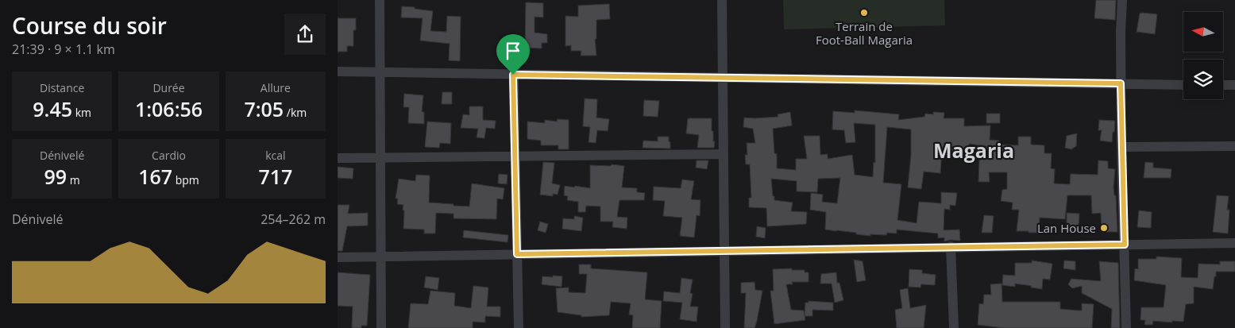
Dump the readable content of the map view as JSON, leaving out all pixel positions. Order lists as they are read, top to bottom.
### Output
{
  "districts": ["Magaria"],
  "places": ["Terrain de Foot-Ball Magaria", "Lan House"],
  "north": "left",
  "page": {
    "heading": ["Course du soir", "21:39 · 9 × 1.1 km"],
    "stats": [
      ["Distance", "9.45 km"],
      ["Durée", "1:06:56"],
      ["Allure", "7:05 /km"],
      ["Dénivelé", "99 m"],
      ["Cardio", "167 bpm"],
      ["kcal", "717"]
    ],
    "chart": ["Dénivelé", "254–262 m"]
  }
}
